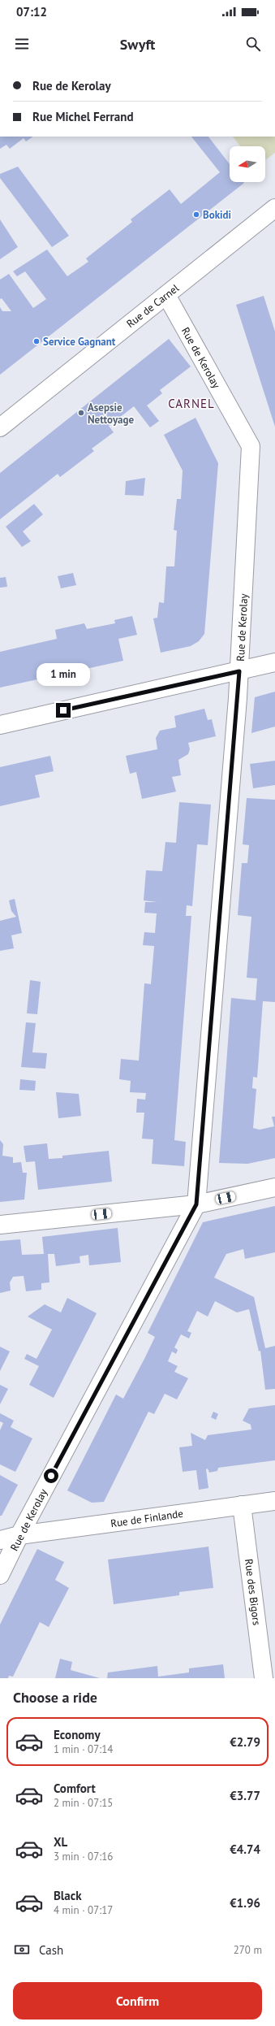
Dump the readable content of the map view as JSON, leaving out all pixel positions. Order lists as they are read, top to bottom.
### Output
{
  "streets": {
    "street": [
      "Rue de Carnel",
      "Rue de Kerolay",
      "Rue de Finlande",
      "Rue des Bigors"
    ]
  },
  "crossings": [
    ["Rue de Carnel", "Rue de Kerolay"],
    ["Rue de Kerolay", "Rue de Finlande"],
    ["Rue de Finlande", "Rue des Bigors"]
  ],
  "districts": ["CARNEL"],
  "places": ["Bokidi", "Service Gagnant", "Asepsie Nettoyage"],
  "north": "left",
  "page": {
    "status": "07:12",
    "header": "Swyft",
    "banner": ["Rue de Kerolay", "Rue Michel Ferrand"],
    "bubble": "1 min",
    "heading": "Choose a ride",
    "list": [
      {
        "name": "Economy",
        "note": "1 min · 07:14",
        "value": "€2.79"
      },
      {
        "name": "Comfort",
        "note": "2 min · 07:15",
        "value": "€3.77"
      },
      {
        "name": "XL",
        "note": "3 min · 07:16",
        "value": "€4.74"
      },
      {
        "name": "Black",
        "note": "4 min · 07:17",
        "value": "€1.96"
      }
    ],
    "pay": ["Cash", "270 m"],
    "buttons": "Confirm"
  }
}
